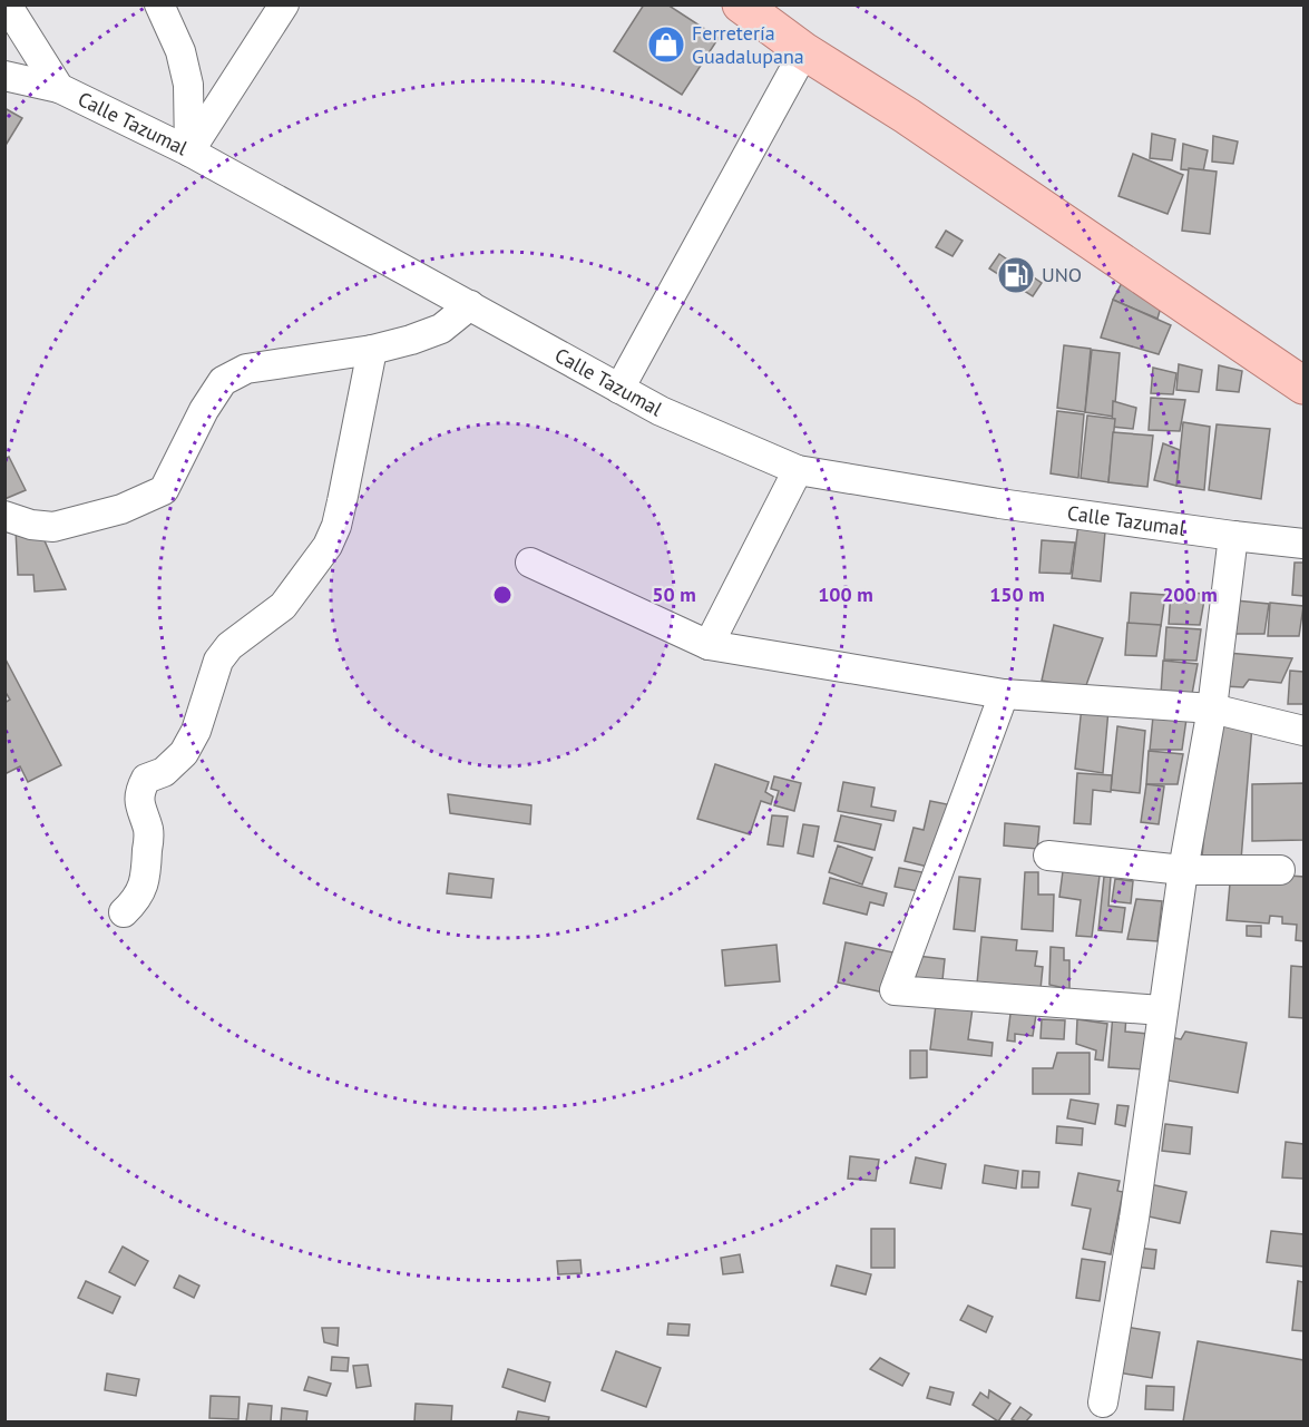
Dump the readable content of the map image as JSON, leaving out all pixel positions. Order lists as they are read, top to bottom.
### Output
{
  "streets": {
    "street": ["Calle Tazumal"]
  },
  "places": {
    "shop": ["Ferretería Guadalupana"],
    "fuel station": ["UNO"]
  },
  "rings": [
    "50 m",
    "100 m",
    "150 m",
    "200 m"
  ]
}
